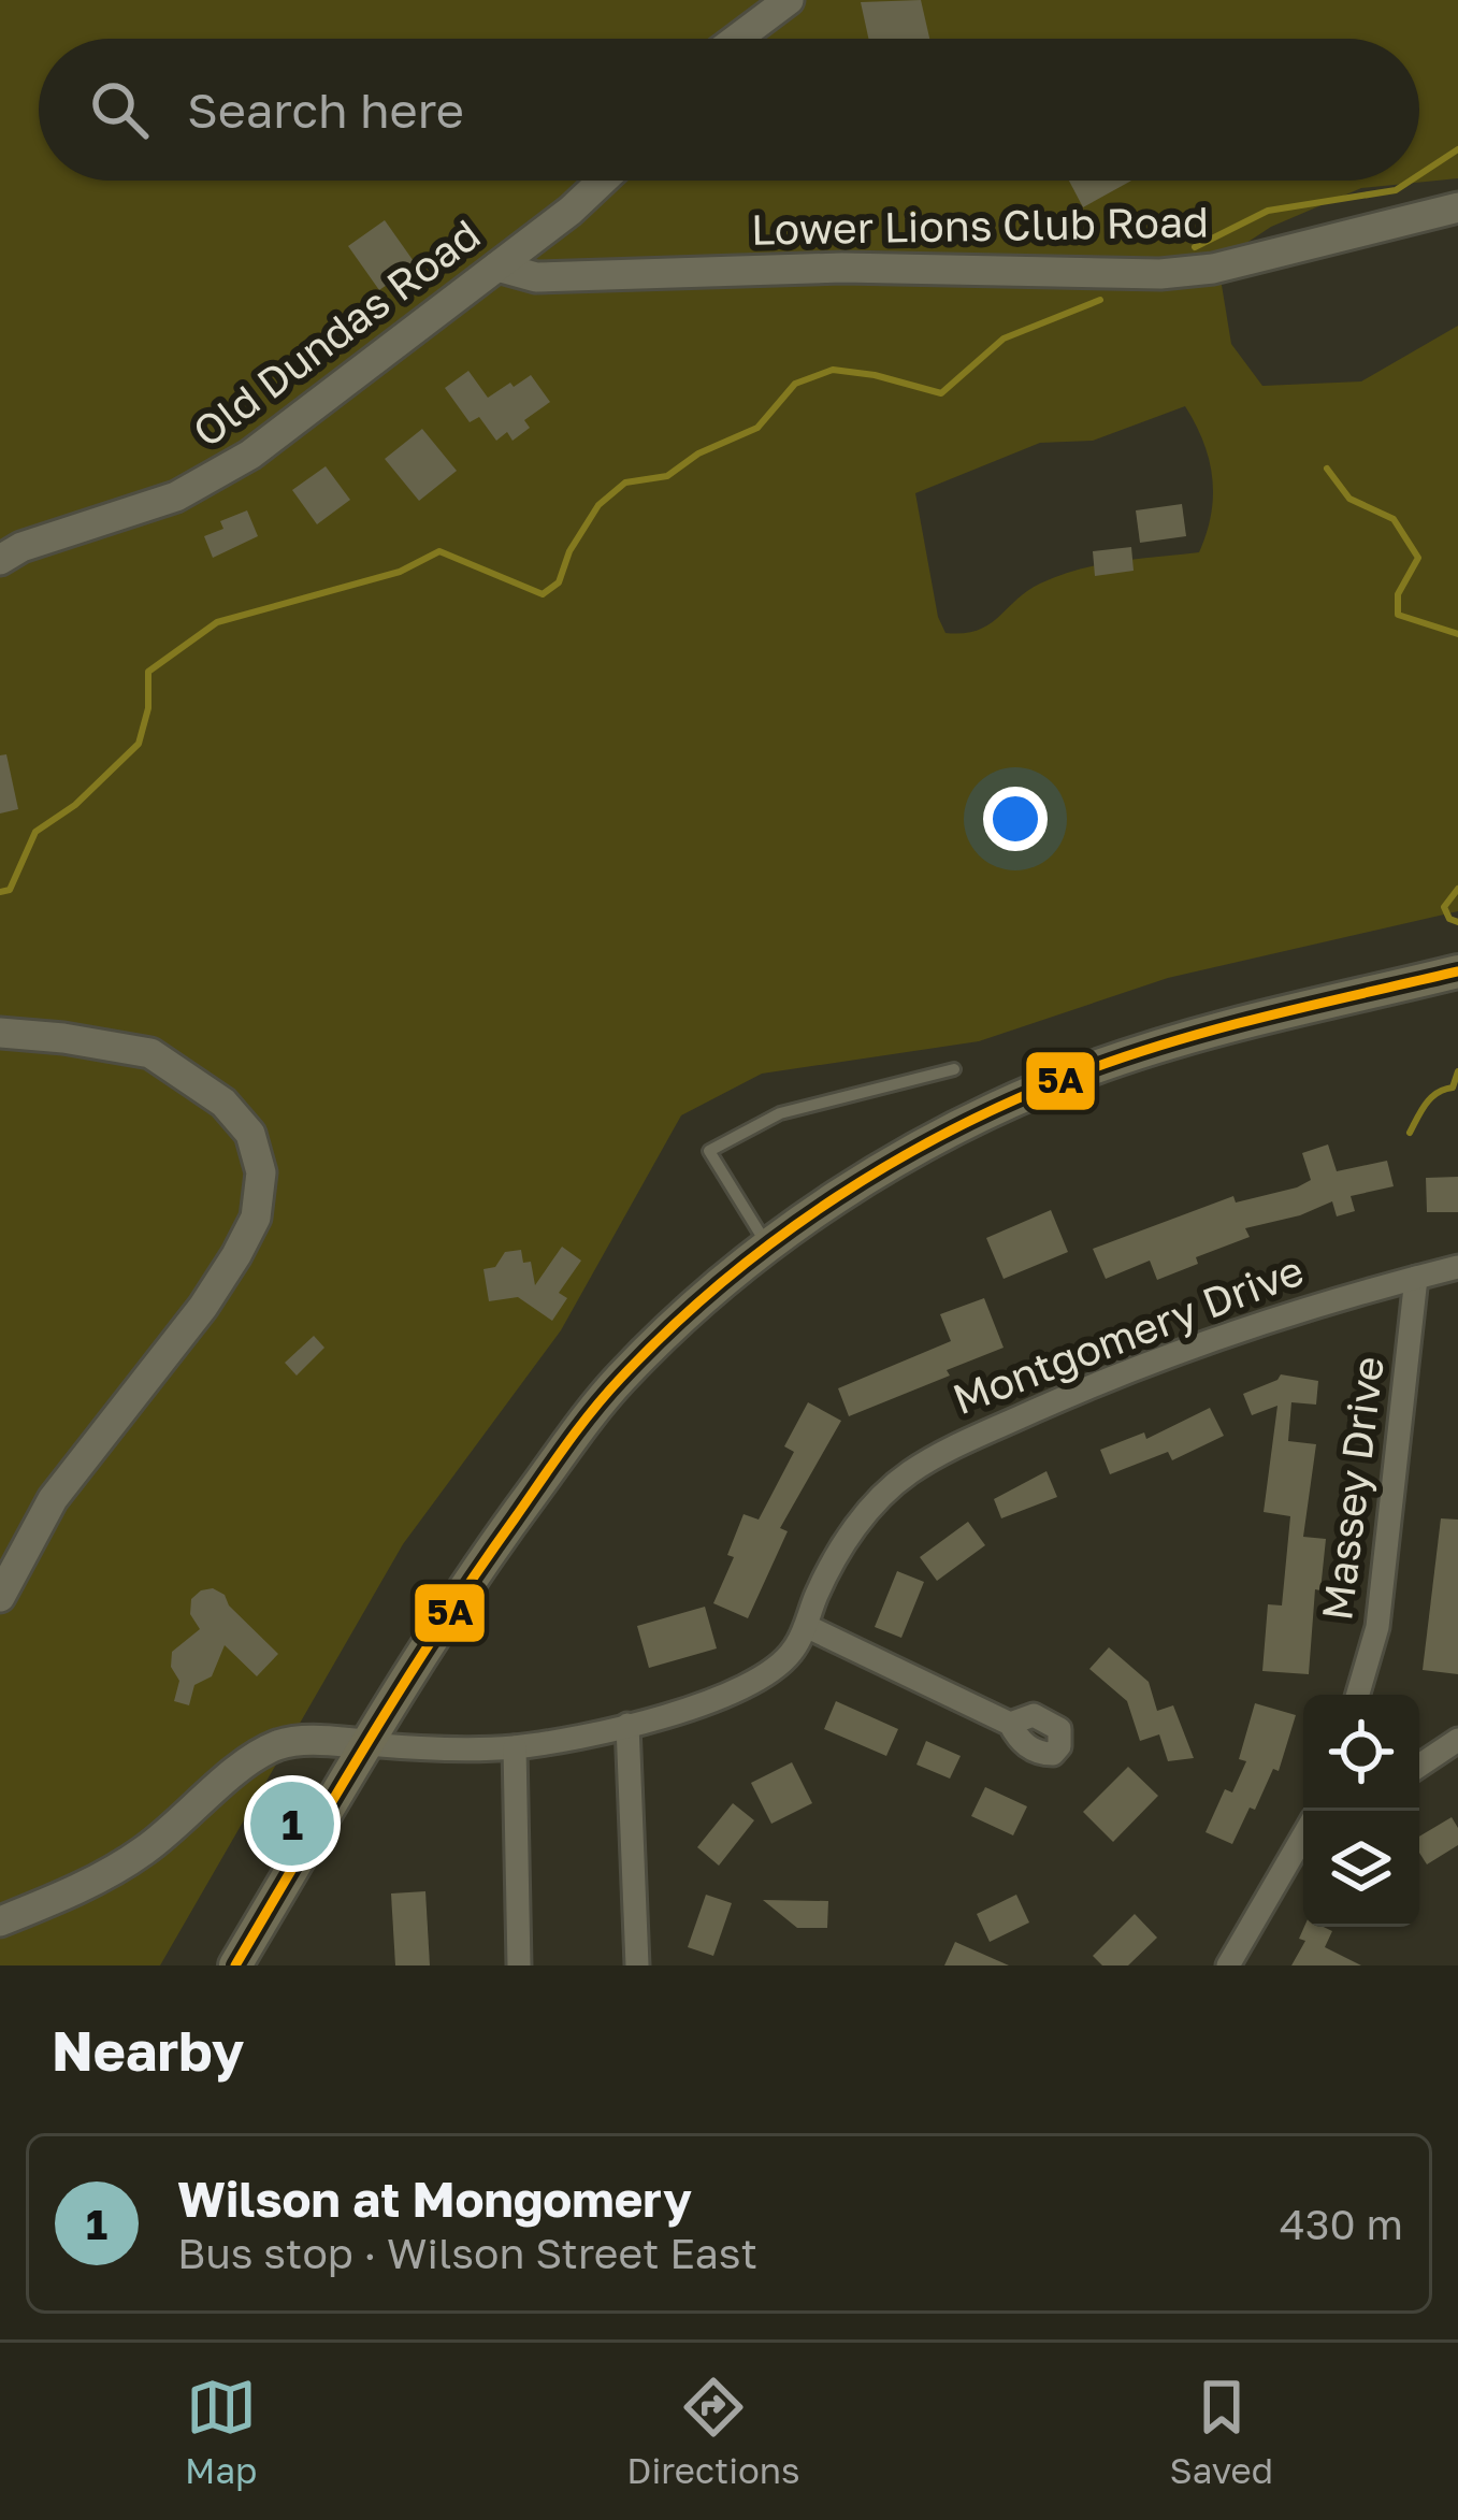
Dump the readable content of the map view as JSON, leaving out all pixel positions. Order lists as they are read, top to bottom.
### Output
{
  "streets": {
    "street": [
      "Lower Lions Club Road",
      "Old Dundas Road",
      "Montgomery Drive",
      "Massey Drive"
    ]
  },
  "crossings": [
    ["Lower Lions Club Road", "Old Dundas Road"],
    ["Montgomery Drive", "Massey Drive"]
  ],
  "lines": ["transit line 5A"],
  "page": {
    "search": "Search here",
    "pins": "1",
    "heading": "Nearby",
    "list": [
      {
        "mark": "1",
        "name": "Wilson at Mongomery",
        "note": "Bus stop · Wilson Street East",
        "value": "430 m"
      }
    ],
    "nav": ["Map", "Directions", "Saved"]
  }
}
